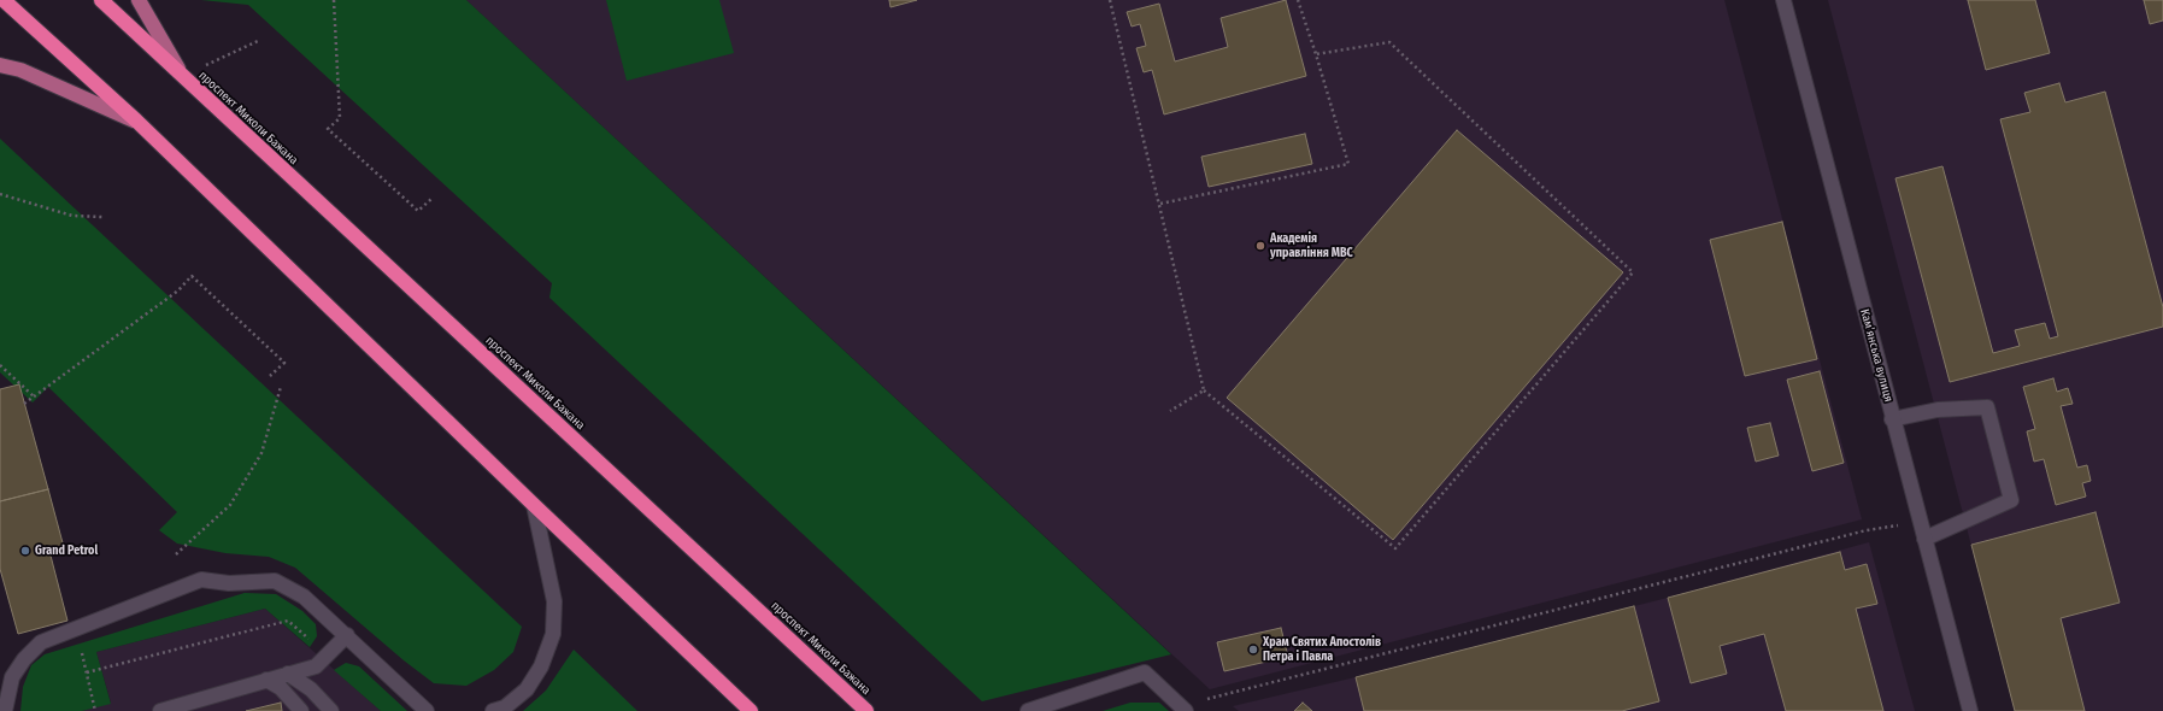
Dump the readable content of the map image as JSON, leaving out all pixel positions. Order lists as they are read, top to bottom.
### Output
{
  "streets": {
    "highway": ["проспект Миколи Бажана"],
    "street": ["Камʼянська вулиця"]
  },
  "places": ["Академія управління МВС", "Grand Petrol", "Храм Святих Апостолів Петра і Павла"]
}
